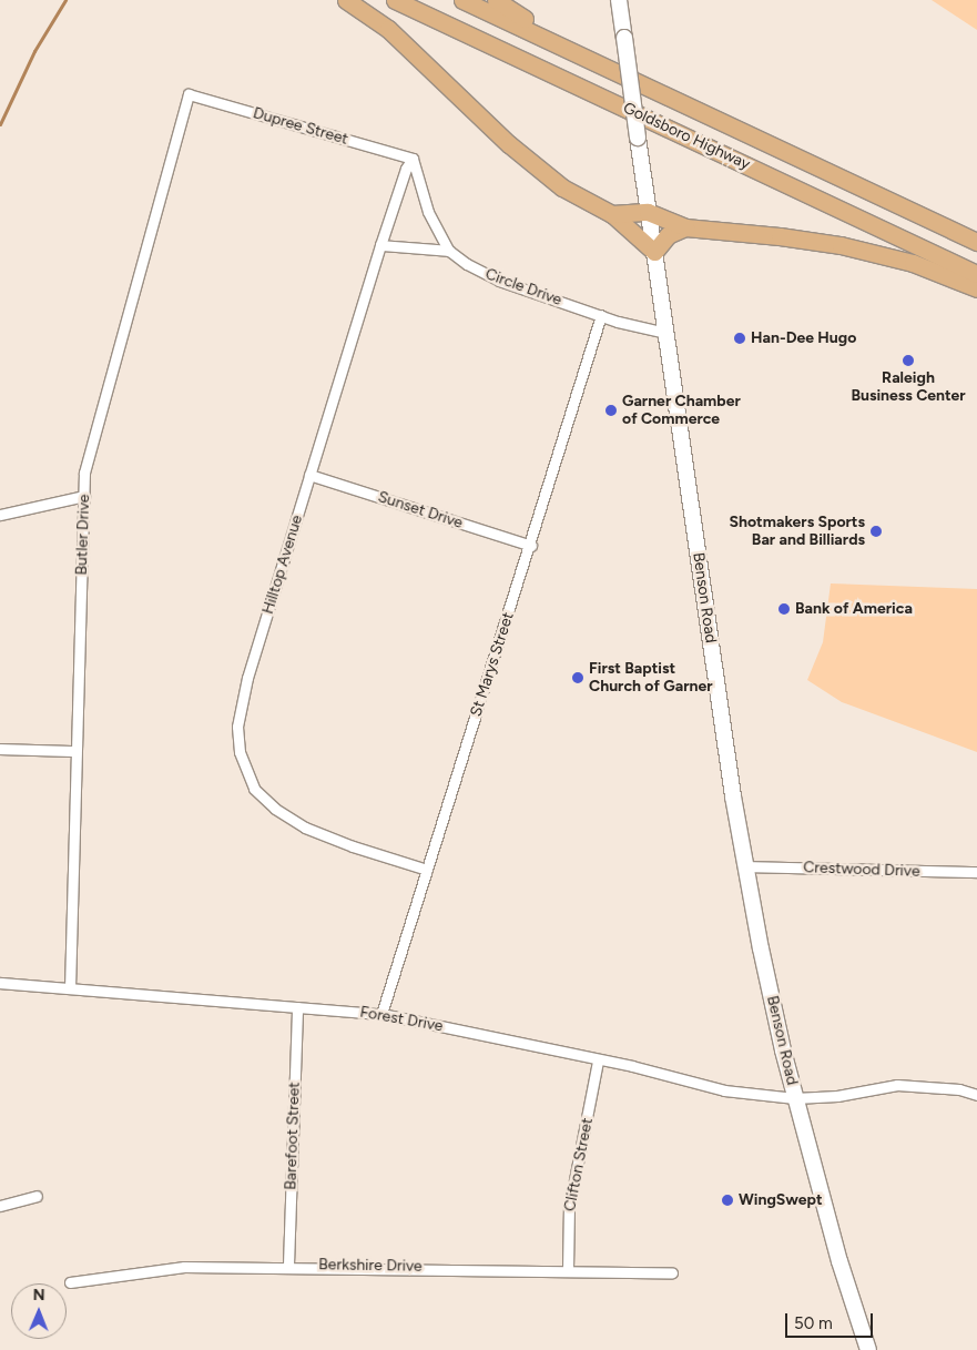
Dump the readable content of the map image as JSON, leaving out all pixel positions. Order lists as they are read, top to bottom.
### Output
{
  "streets": {
    "main road": ["Goldsboro Highway", "Benson Road"],
    "street": [
      "Dupree Street",
      "Circle Drive",
      "Sunset Drive",
      "Butler Drive",
      "Hilltop Avenue",
      "St Marys Street",
      "Crestwood Drive",
      "Forest Drive",
      "Barefoot Street",
      "Clifton Street",
      "Berkshire Drive"
    ]
  },
  "crossings": [
    ["Dupree Street", "Butler Drive"],
    ["Dupree Street", "Hilltop Avenue"],
    ["Circle Drive", "Benson Road"],
    ["Circle Drive", "St Marys Street"],
    ["Sunset Drive", "Hilltop Avenue"],
    ["Sunset Drive", "St Marys Street"],
    ["Butler Drive", "Forest Drive"],
    ["Hilltop Avenue", "St Marys Street"],
    ["Benson Road", "Crestwood Drive"],
    ["Benson Road", "Forest Drive"],
    ["St Marys Street", "Forest Drive"],
    ["Forest Drive", "Barefoot Street"],
    ["Forest Drive", "Clifton Street"],
    ["Barefoot Street", "Berkshire Drive"],
    ["Clifton Street", "Berkshire Drive"]
  ],
  "places": [
    "Han-Dee Hugo",
    "Raleigh Business Center",
    "Garner Chamber of Commerce",
    "Shotmakers Sports Bar and Billiards",
    "Bank of America",
    "First Baptist Church of Garner",
    "WingSwept"
  ],
  "scale_bar": "50 m",
  "north": "top"
}
